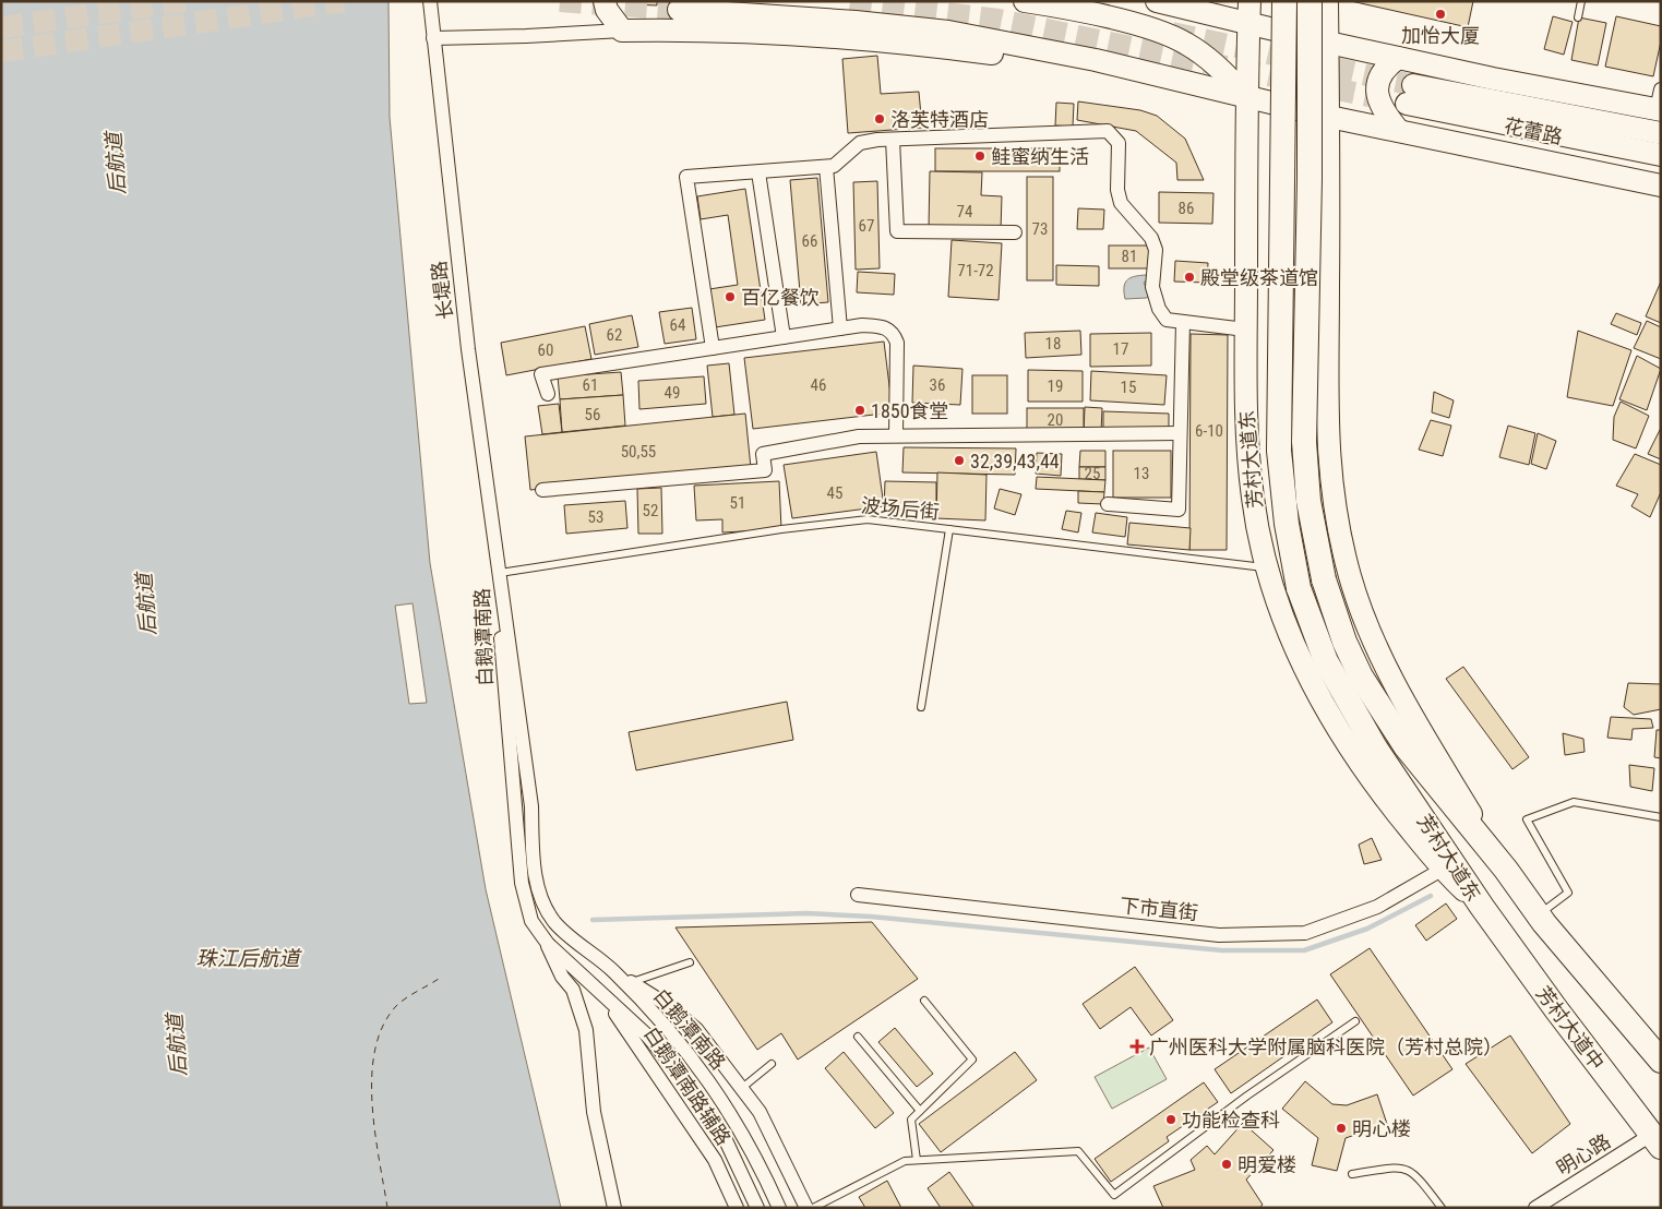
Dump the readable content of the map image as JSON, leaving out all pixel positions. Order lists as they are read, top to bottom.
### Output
{
  "streets": {
    "highway": ["芳村大道东", "芳村大道中"],
    "main road": ["花蕾路"],
    "street": [
      "长堤路",
      "白鹅潭南路",
      "下市直街",
      "白鹅潭南路辅路",
      "明心路"
    ],
    "lane": ["波场后街"]
  },
  "crossings": [
    ["长堤路", "波场后街"],
    ["长堤路", "白鹅潭南路"],
    ["芳村大道东", "波场后街"],
    ["芳村大道东", "下市直街"],
    ["芳村大道东", "芳村大道中"],
    ["波场后街", "白鹅潭南路"],
    ["白鹅潭南路", "白鹅潭南路辅路"],
    ["芳村大道中", "明心路"]
  ],
  "water": ["后航道", "珠江后航道"],
  "places": {
    "other": [
      "加怡大厦",
      "洛芙特酒店",
      "鲑蜜纳生活",
      "殿堂级茶道馆",
      "百亿餐饮",
      "1850食堂",
      "32,39,43,44",
      "功能检查科",
      "明心楼",
      "明爱楼"
    ],
    "health": ["广州医科大学附属脑科医院（芳村总院）"]
  },
  "house_numbers": [
    "86",
    "74",
    "67",
    "73",
    "66",
    "81",
    "71-72",
    "64",
    "62",
    "18",
    "17",
    "60",
    "61",
    "46",
    "36",
    "19",
    "15",
    "49",
    "56",
    "20",
    "6-10",
    "50,55",
    "25",
    "13",
    "45",
    "51",
    "52",
    "53"
  ]
}
